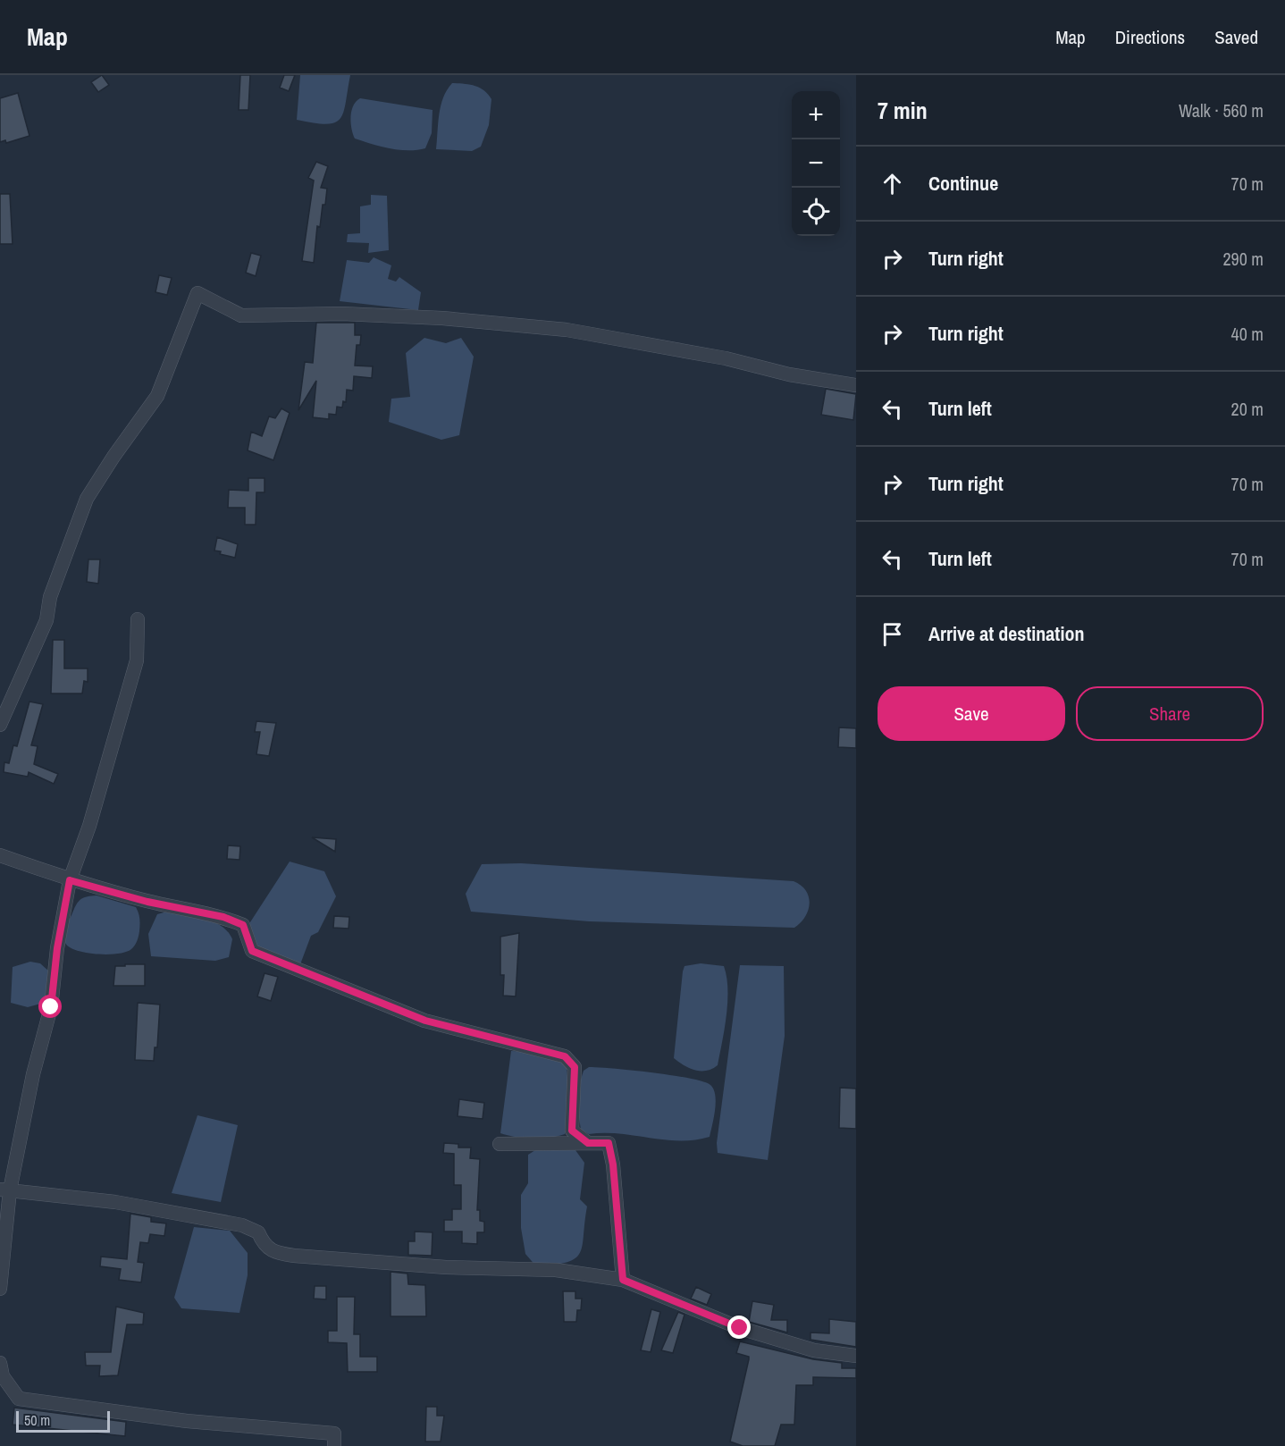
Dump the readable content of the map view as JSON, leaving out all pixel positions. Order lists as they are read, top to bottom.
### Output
{
  "scale_bar": "50 m",
  "page": {
    "header": "Map",
    "nav": ["Map", "Directions", "Saved"],
    "heading": ["7 min", "Walk · 560 m"],
    "map_buttons": ["+", "−"],
    "list": [
      ["Continue", "70 m"],
      ["Turn right", "290 m"],
      ["Turn right", "40 m"],
      ["Turn left", "20 m"],
      ["Turn right", "70 m"],
      ["Turn left", "70 m"],
      "Arrive at destination"
    ],
    "buttons": ["Save", "Share"],
    "scale": "50 m"
  }
}
